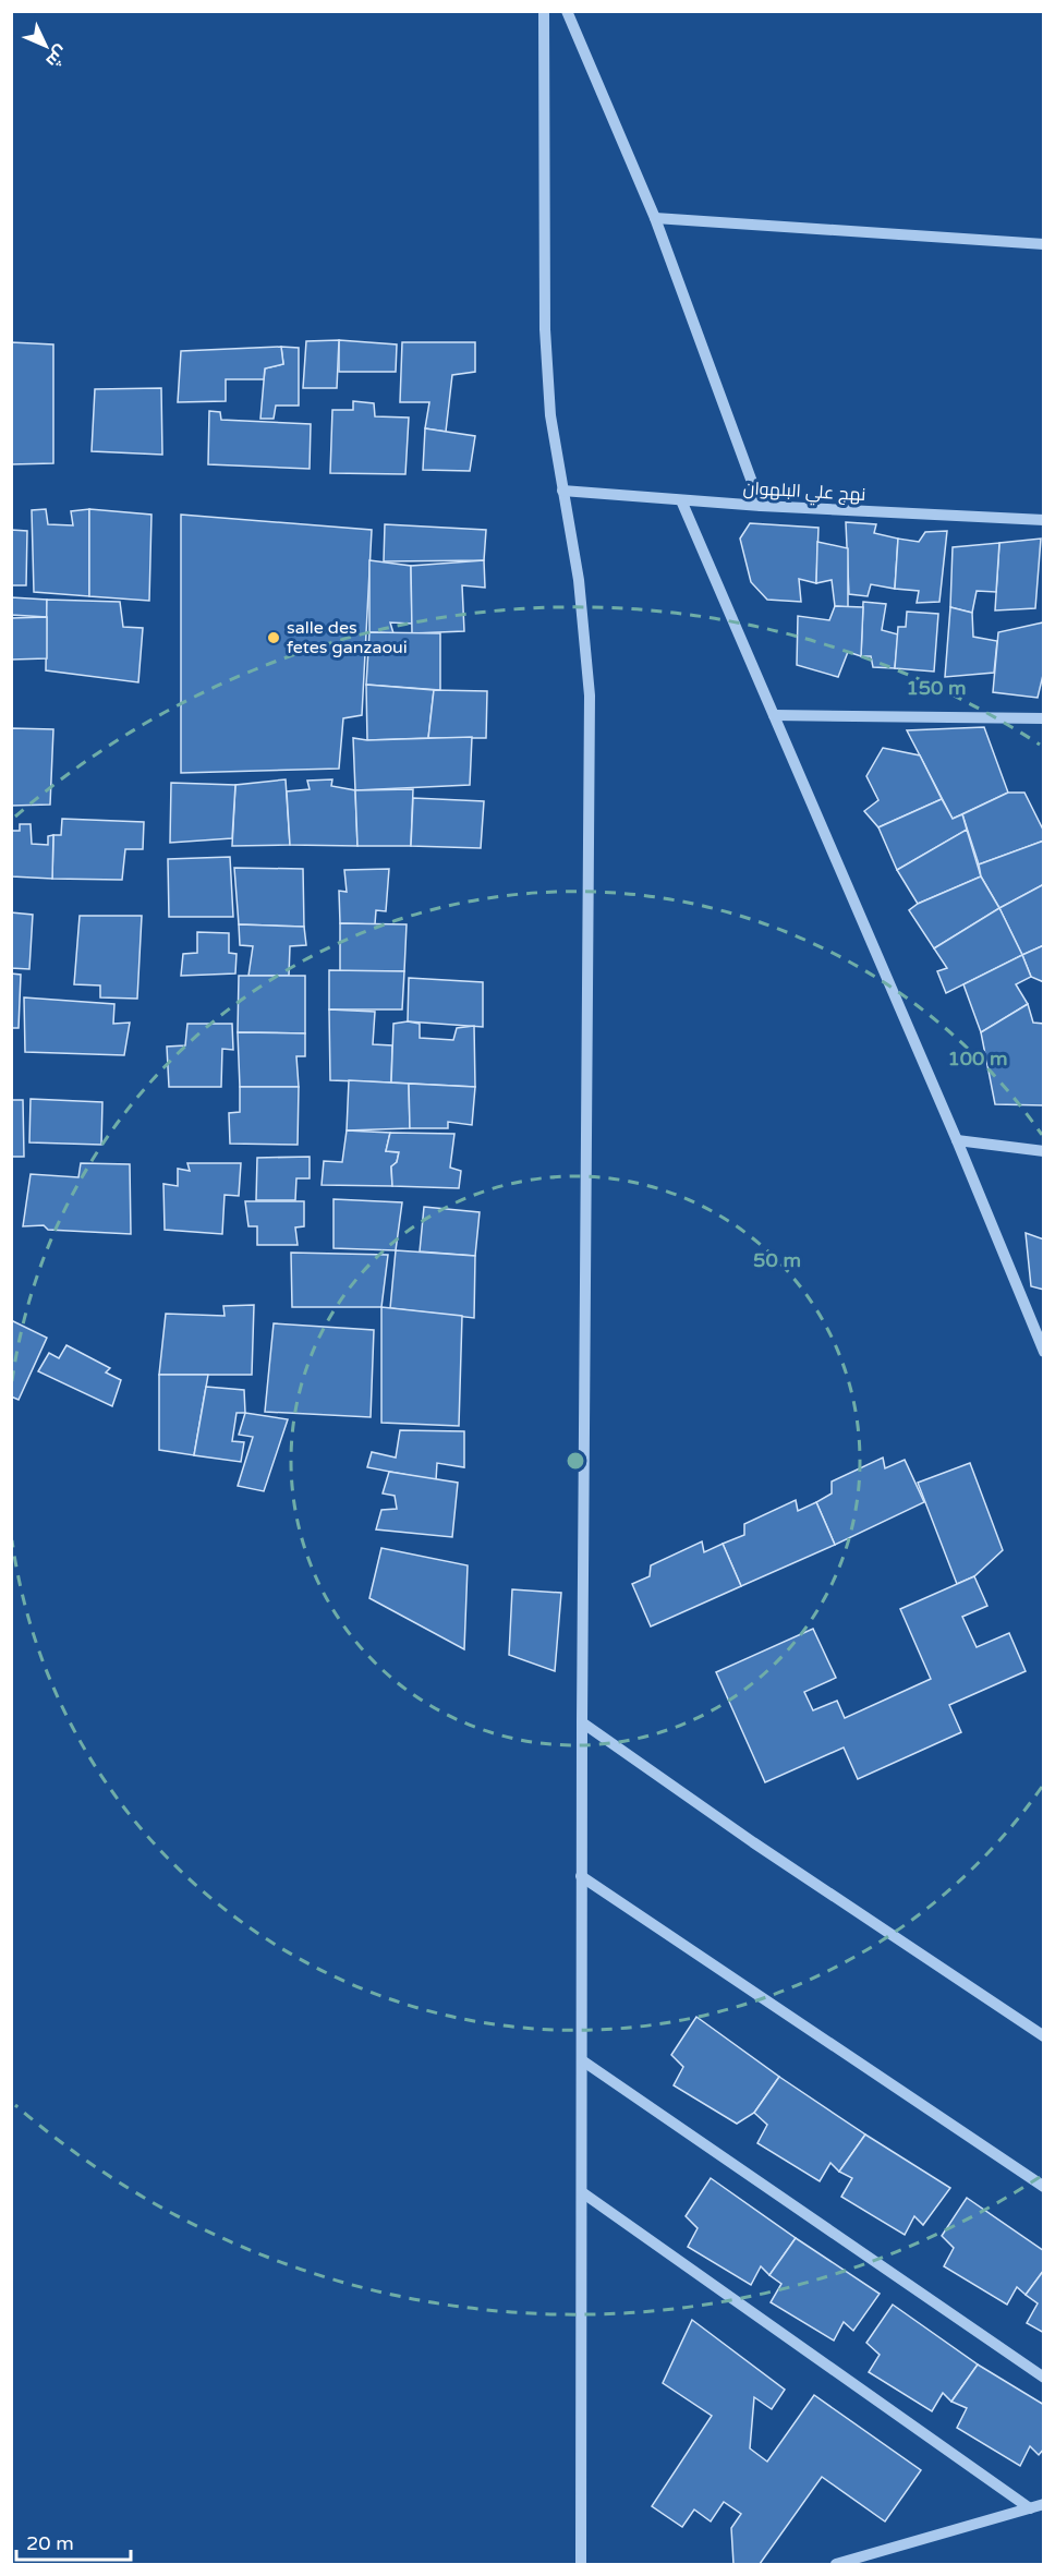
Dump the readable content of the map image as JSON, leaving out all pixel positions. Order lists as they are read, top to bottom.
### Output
{
  "streets": {
    "street": ["نهج علي البلهوان"]
  },
  "places": ["salle des fetes ganzaoui"],
  "scale_bar": "20 m",
  "north": "bottom right",
  "rings": ["150 m", "100 m", "50 m"]
}
